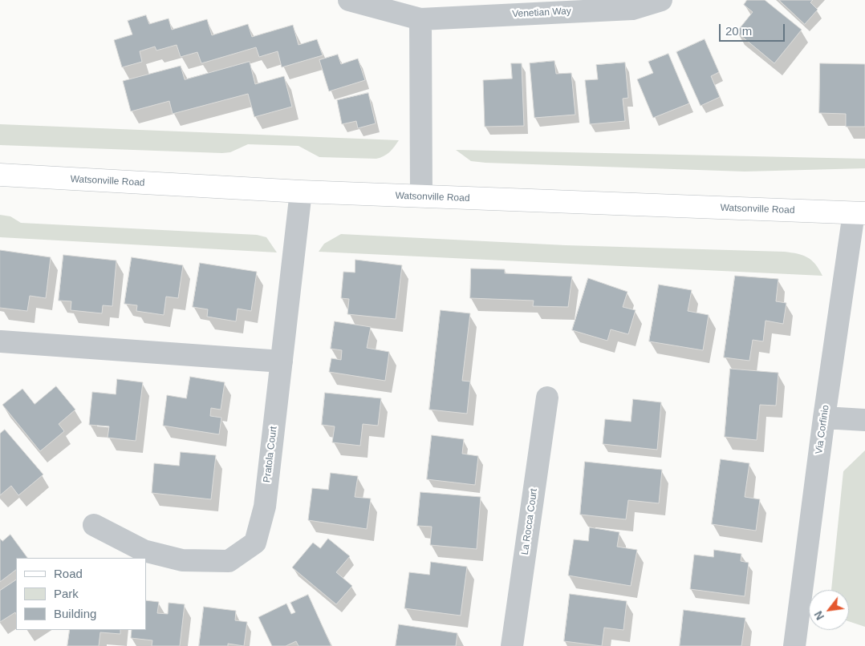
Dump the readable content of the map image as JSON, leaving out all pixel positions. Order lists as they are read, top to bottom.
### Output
{
  "streets": {
    "main road": ["Watsonville Road"],
    "street": [
      "Venetian Way",
      "Via Corfinio",
      "Pratola Court",
      "La Rocca Court"
    ]
  },
  "crossings": [
    ["Watsonville Road", "Via Corfinio"],
    ["Watsonville Road", "Pratola Court"]
  ],
  "legend": ["Road", "Park", "Building"],
  "scale_bar": "20 m",
  "north": "bottom left"
}
